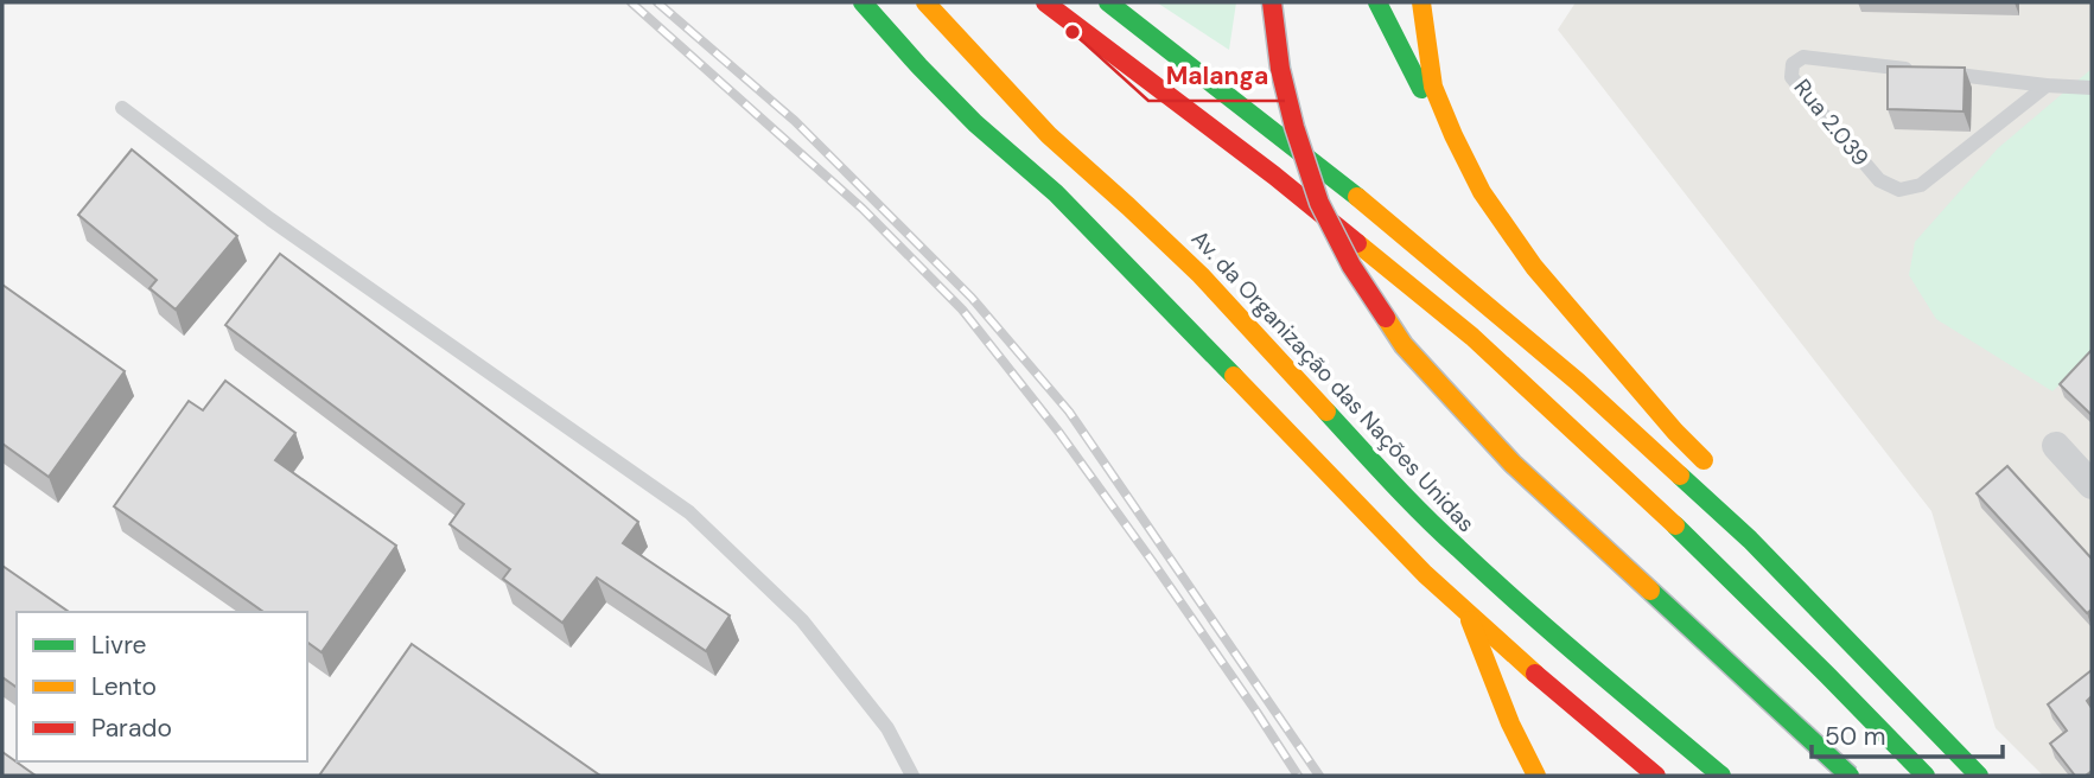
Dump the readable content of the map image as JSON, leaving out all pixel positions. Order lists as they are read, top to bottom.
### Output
{
  "streets": {
    "main road": ["Av. da Organização das Nações Unidas"],
    "lane": ["Rua 2.039"]
  },
  "places": ["Malanga"],
  "legend": ["Livre", "Lento", "Parado"],
  "scale_bar": "50 m"
}
